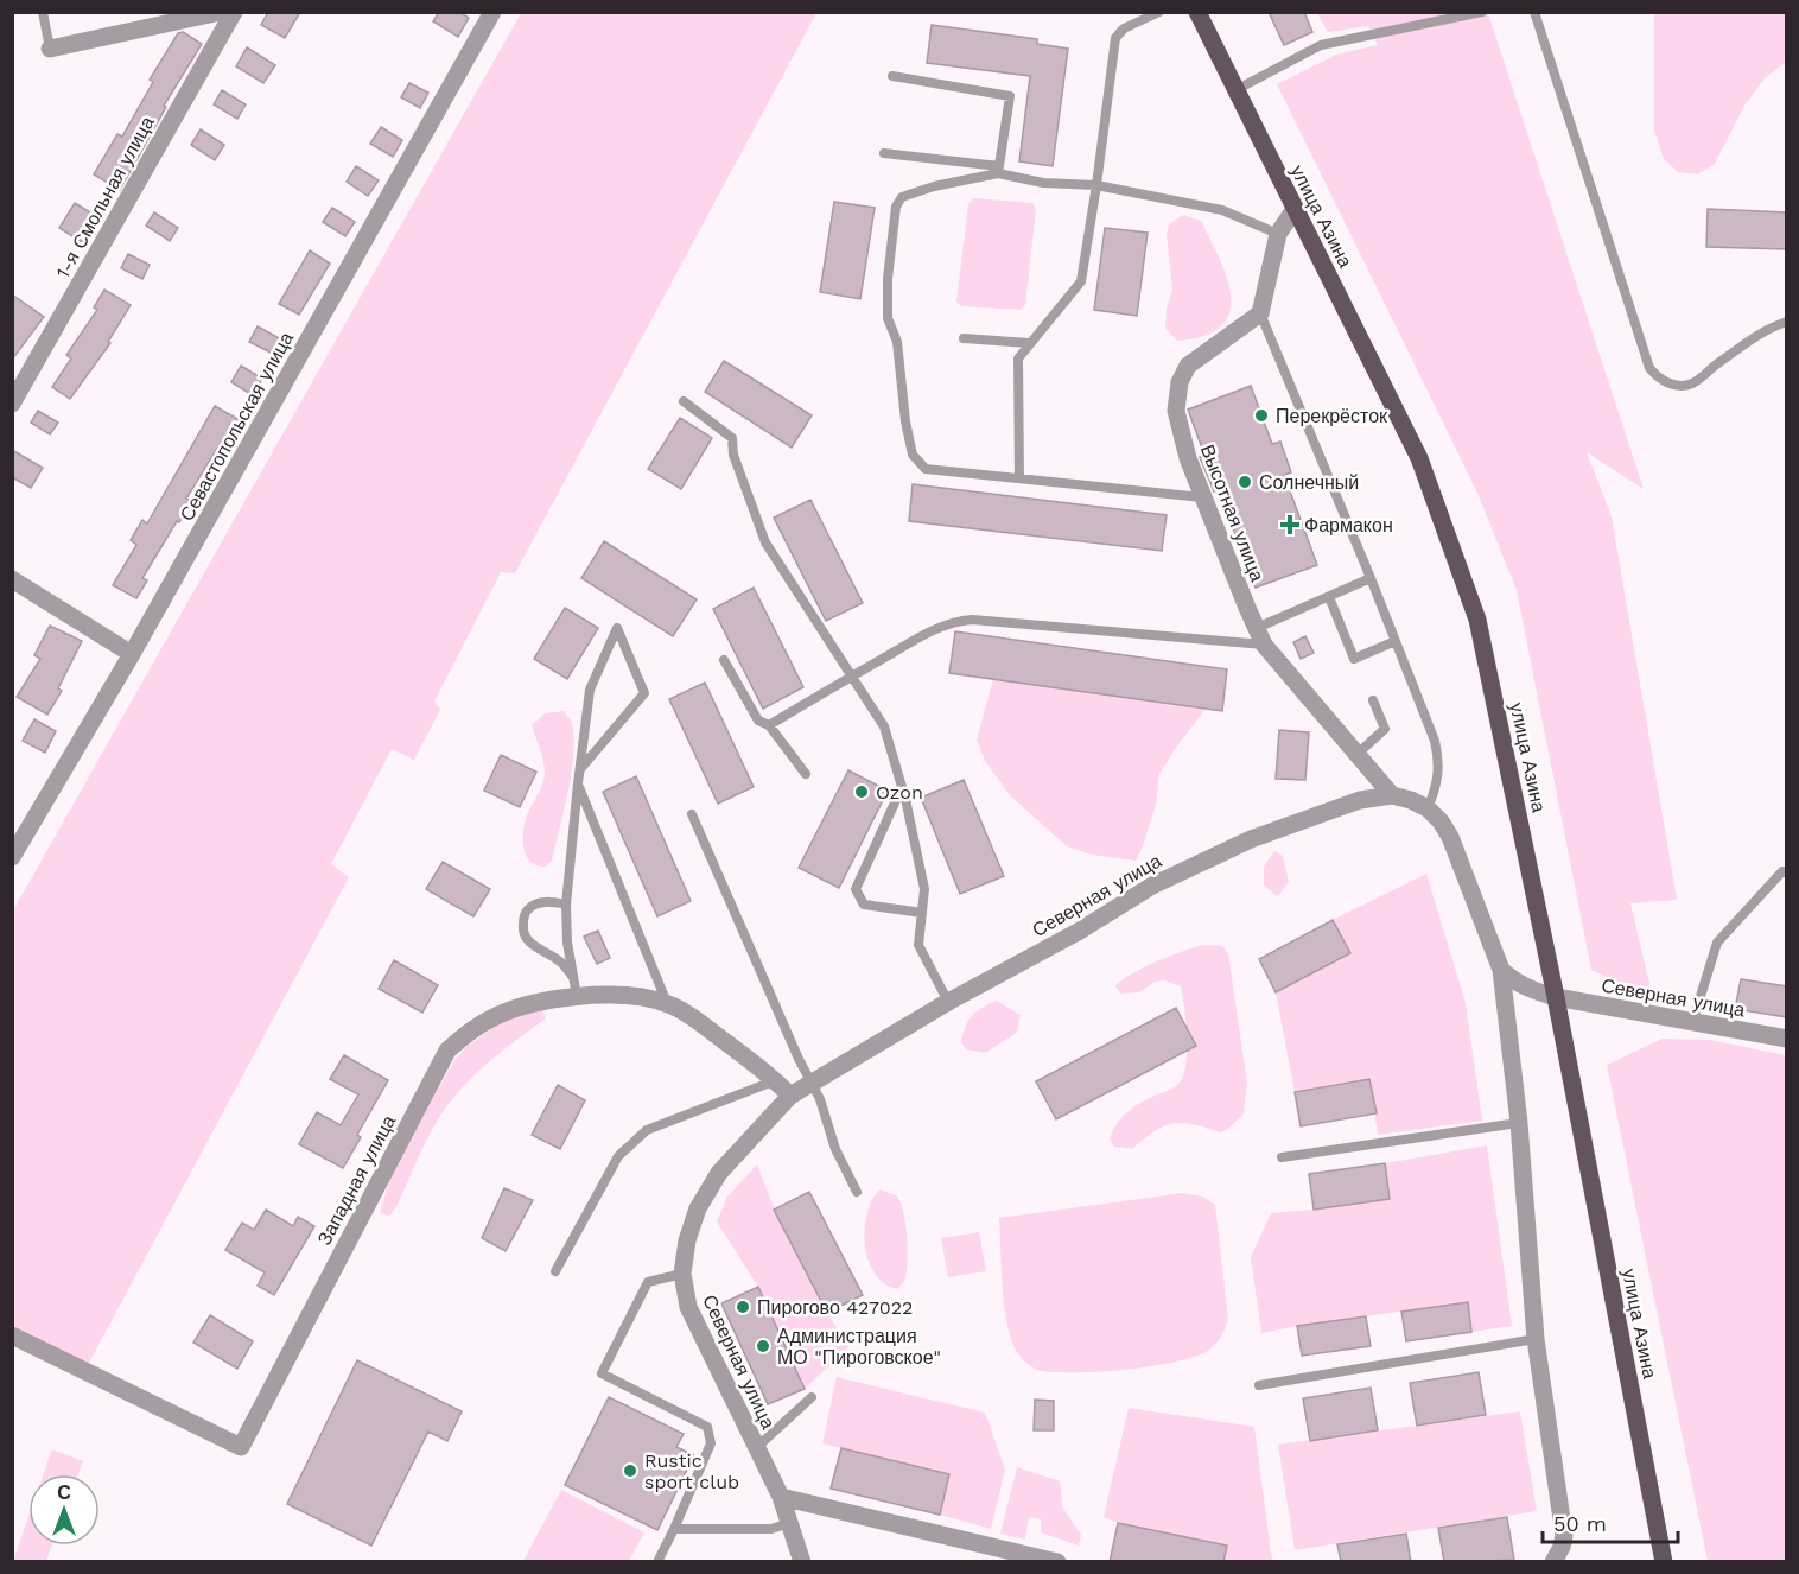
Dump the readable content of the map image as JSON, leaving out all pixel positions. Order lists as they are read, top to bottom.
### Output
{
  "streets": {
    "main road": ["улица Азина"],
    "street": [
      "1-я Смольная улица",
      "Севастопольская улица",
      "Высотная улица",
      "Северная улица",
      "Западная улица"
    ]
  },
  "crossings": [
    ["улица Азина", "Северная улица"],
    ["Высотная улица", "Северная улица"],
    ["Северная улица", "Западная улица"]
  ],
  "places": {
    "other": [
      "Перекрёсток",
      "Солнечный",
      "Ozon",
      "Пирогово 427022",
      "Администрация МО \"Пироговское\"",
      "Rustic sport club"
    ],
    "health": ["Фармакон"]
  },
  "scale_bar": "50 m",
  "north": "top"
}
